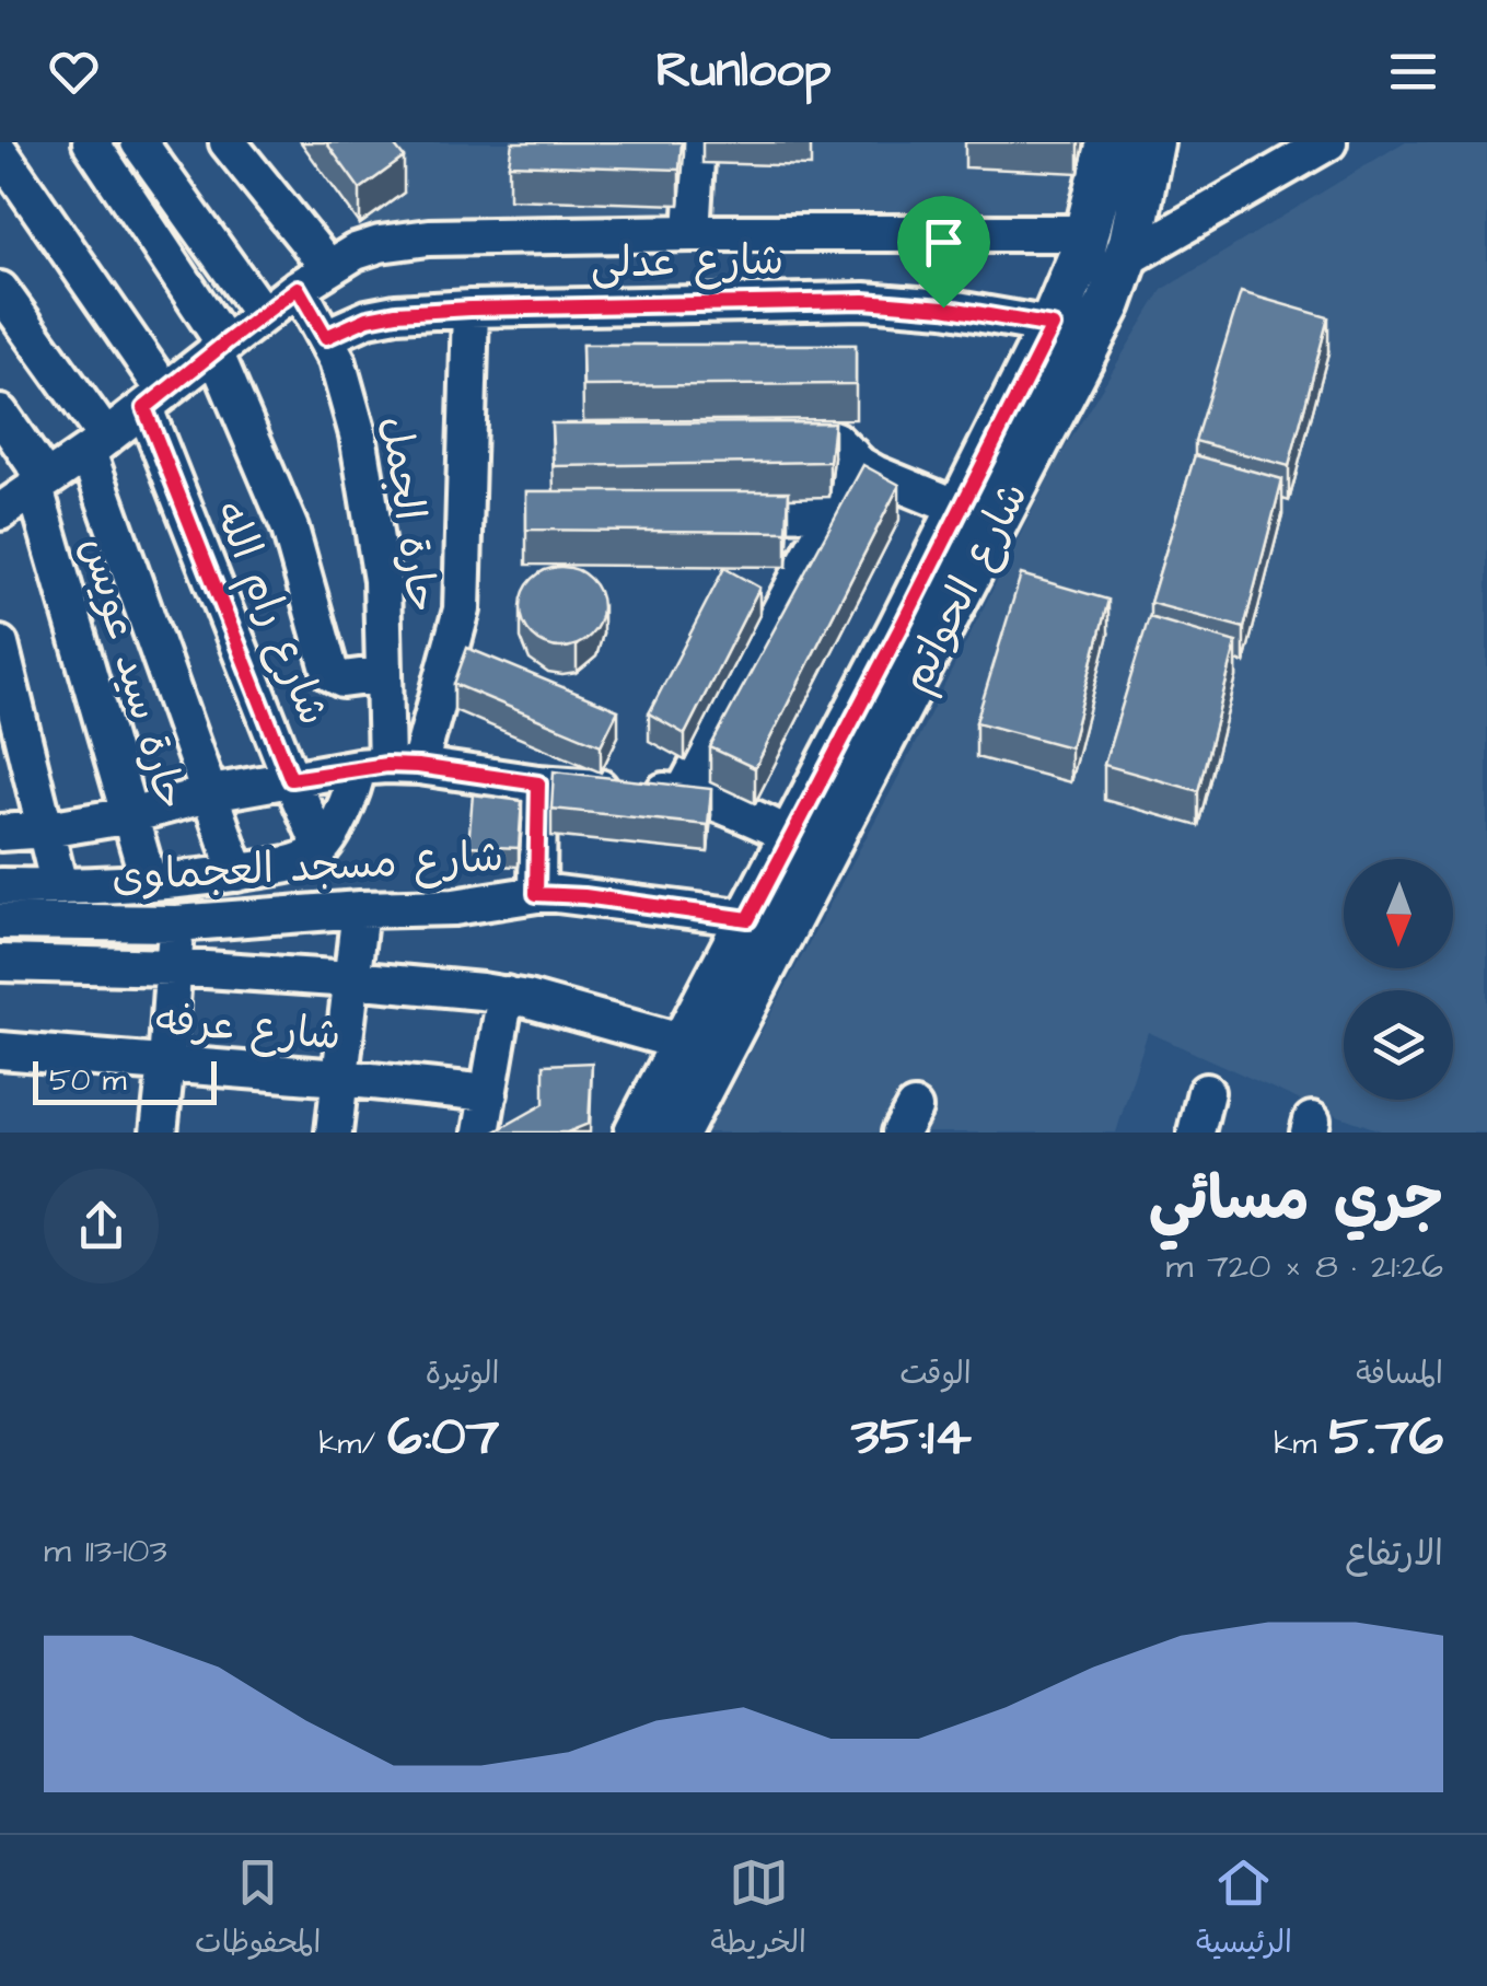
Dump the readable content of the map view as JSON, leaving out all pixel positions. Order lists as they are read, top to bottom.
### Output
{
  "streets": {
    "main road": ["شارع الحواتم"],
    "street": [
      "شارع عدلى",
      "حارة الجمل",
      "شارع رام الله",
      "حارة سيد عويس",
      "شارع مسجد العجماوى",
      "شارع عرفه"
    ]
  },
  "crossings": [
    ["شارع عدلى", "حارة الجمل"],
    ["شارع عدلى", "شارع الحواتم"],
    ["شارع الحواتم", "شارع مسجد العجماوى"]
  ],
  "scale_bar": "50 m",
  "north": "bottom",
  "page": {
    "header": "Runloop",
    "scale": "50 m",
    "heading": ["جري مسائي", "21:26 · 8 × 720 m"],
    "stats": [
      ["المسافة", "5.76 km"],
      ["الوقت", "35:14"],
      ["الوتيرة", "6:07 /km"]
    ],
    "chart": ["الارتفاع", "103–113 m"],
    "tabs": ["الرئيسية", "الخريطة", "المحفوظات"]
  }
}
